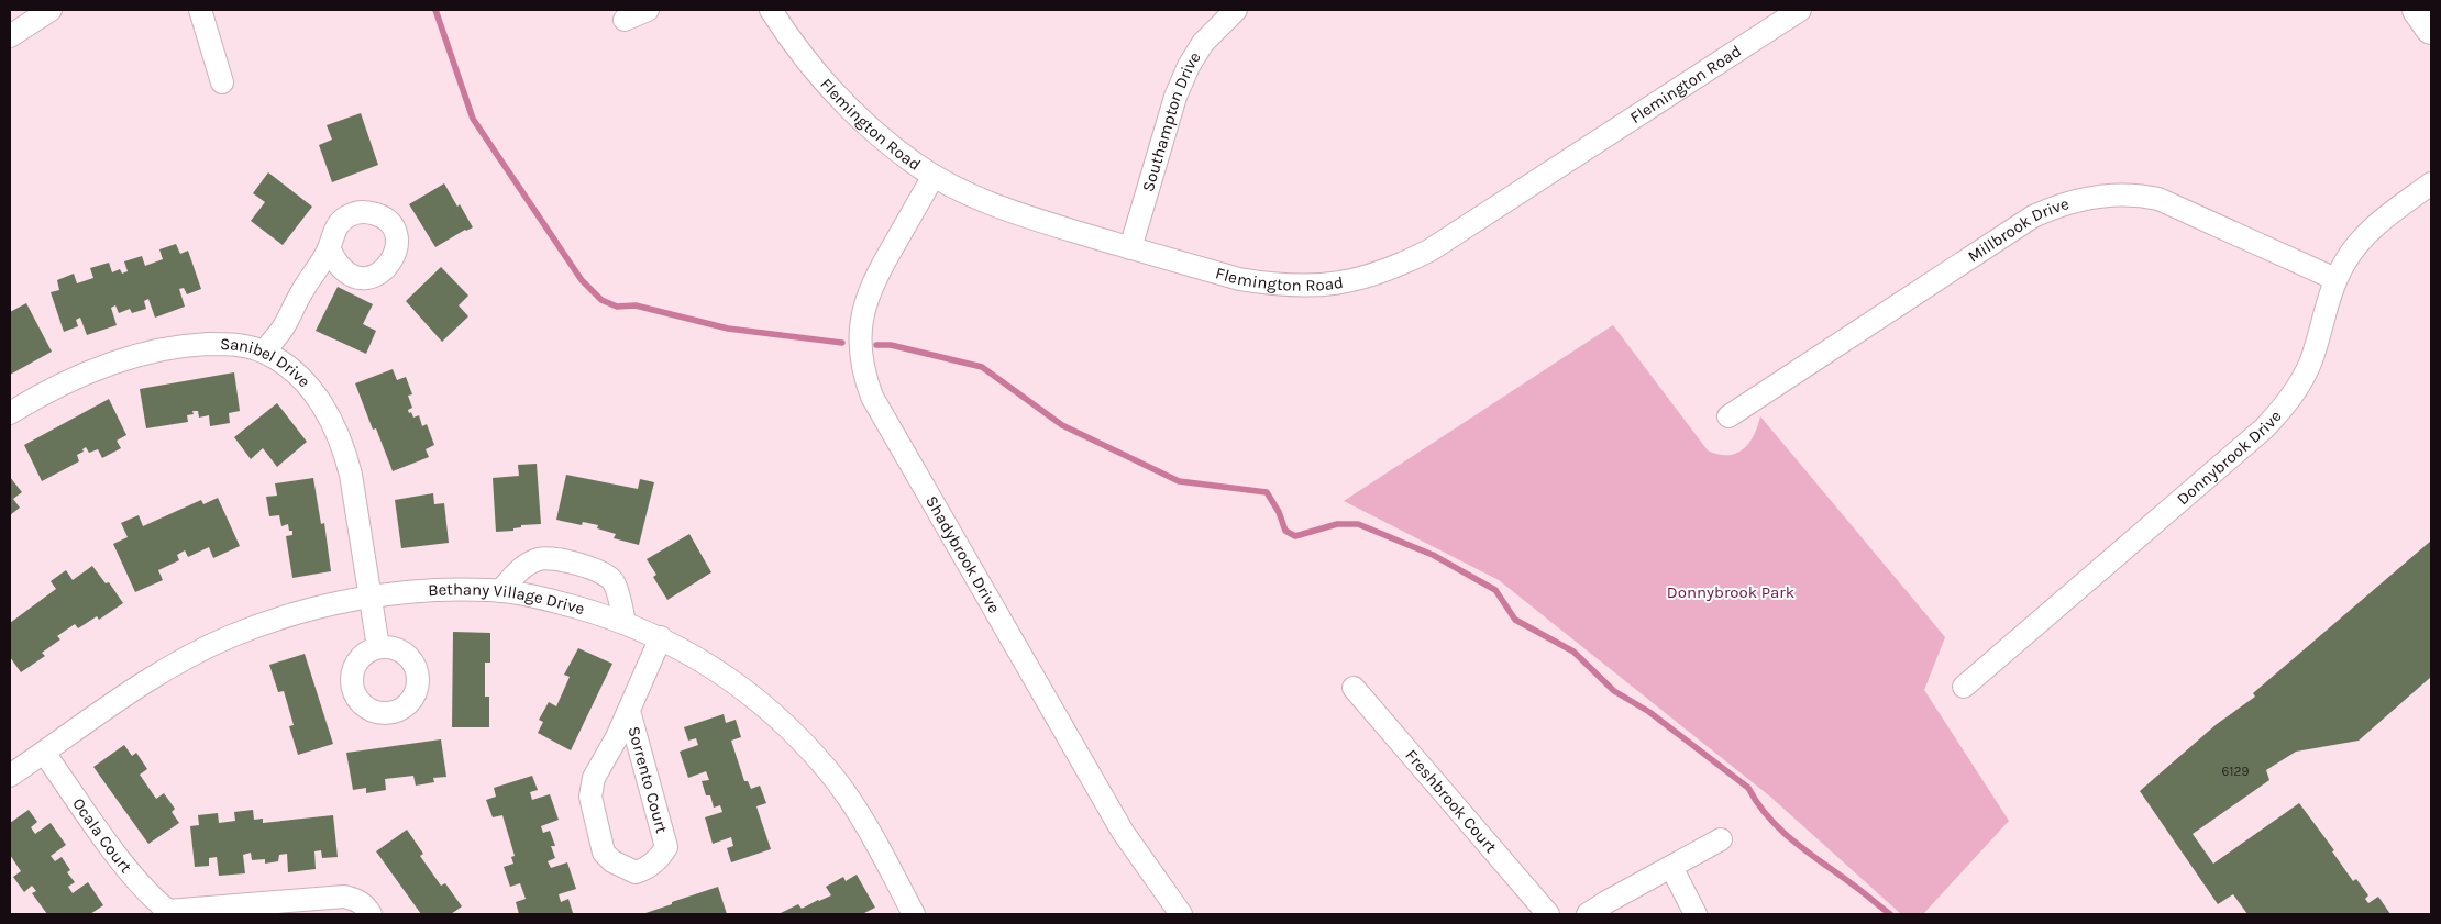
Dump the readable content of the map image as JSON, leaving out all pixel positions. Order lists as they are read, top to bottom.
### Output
{
  "streets": {
    "street": [
      "Flemington Road",
      "Southampton Drive",
      "Millbrook Drive",
      "Sanibel Drive",
      "Donnybrook Drive",
      "Shadybrook Drive",
      "Bethany Village Drive",
      "Sorrento Court",
      "Freshbrook Court",
      "Ocala Court"
    ]
  },
  "crossings": [
    ["Flemington Road", "Southampton Drive"],
    ["Flemington Road", "Shadybrook Drive"],
    ["Millbrook Drive", "Donnybrook Drive"],
    ["Sanibel Drive", "Bethany Village Drive"],
    ["Bethany Village Drive", "Sorrento Court"],
    ["Bethany Village Drive", "Ocala Court"]
  ],
  "parks": ["Donnybrook Park"],
  "house_numbers": ["6129"]
}
